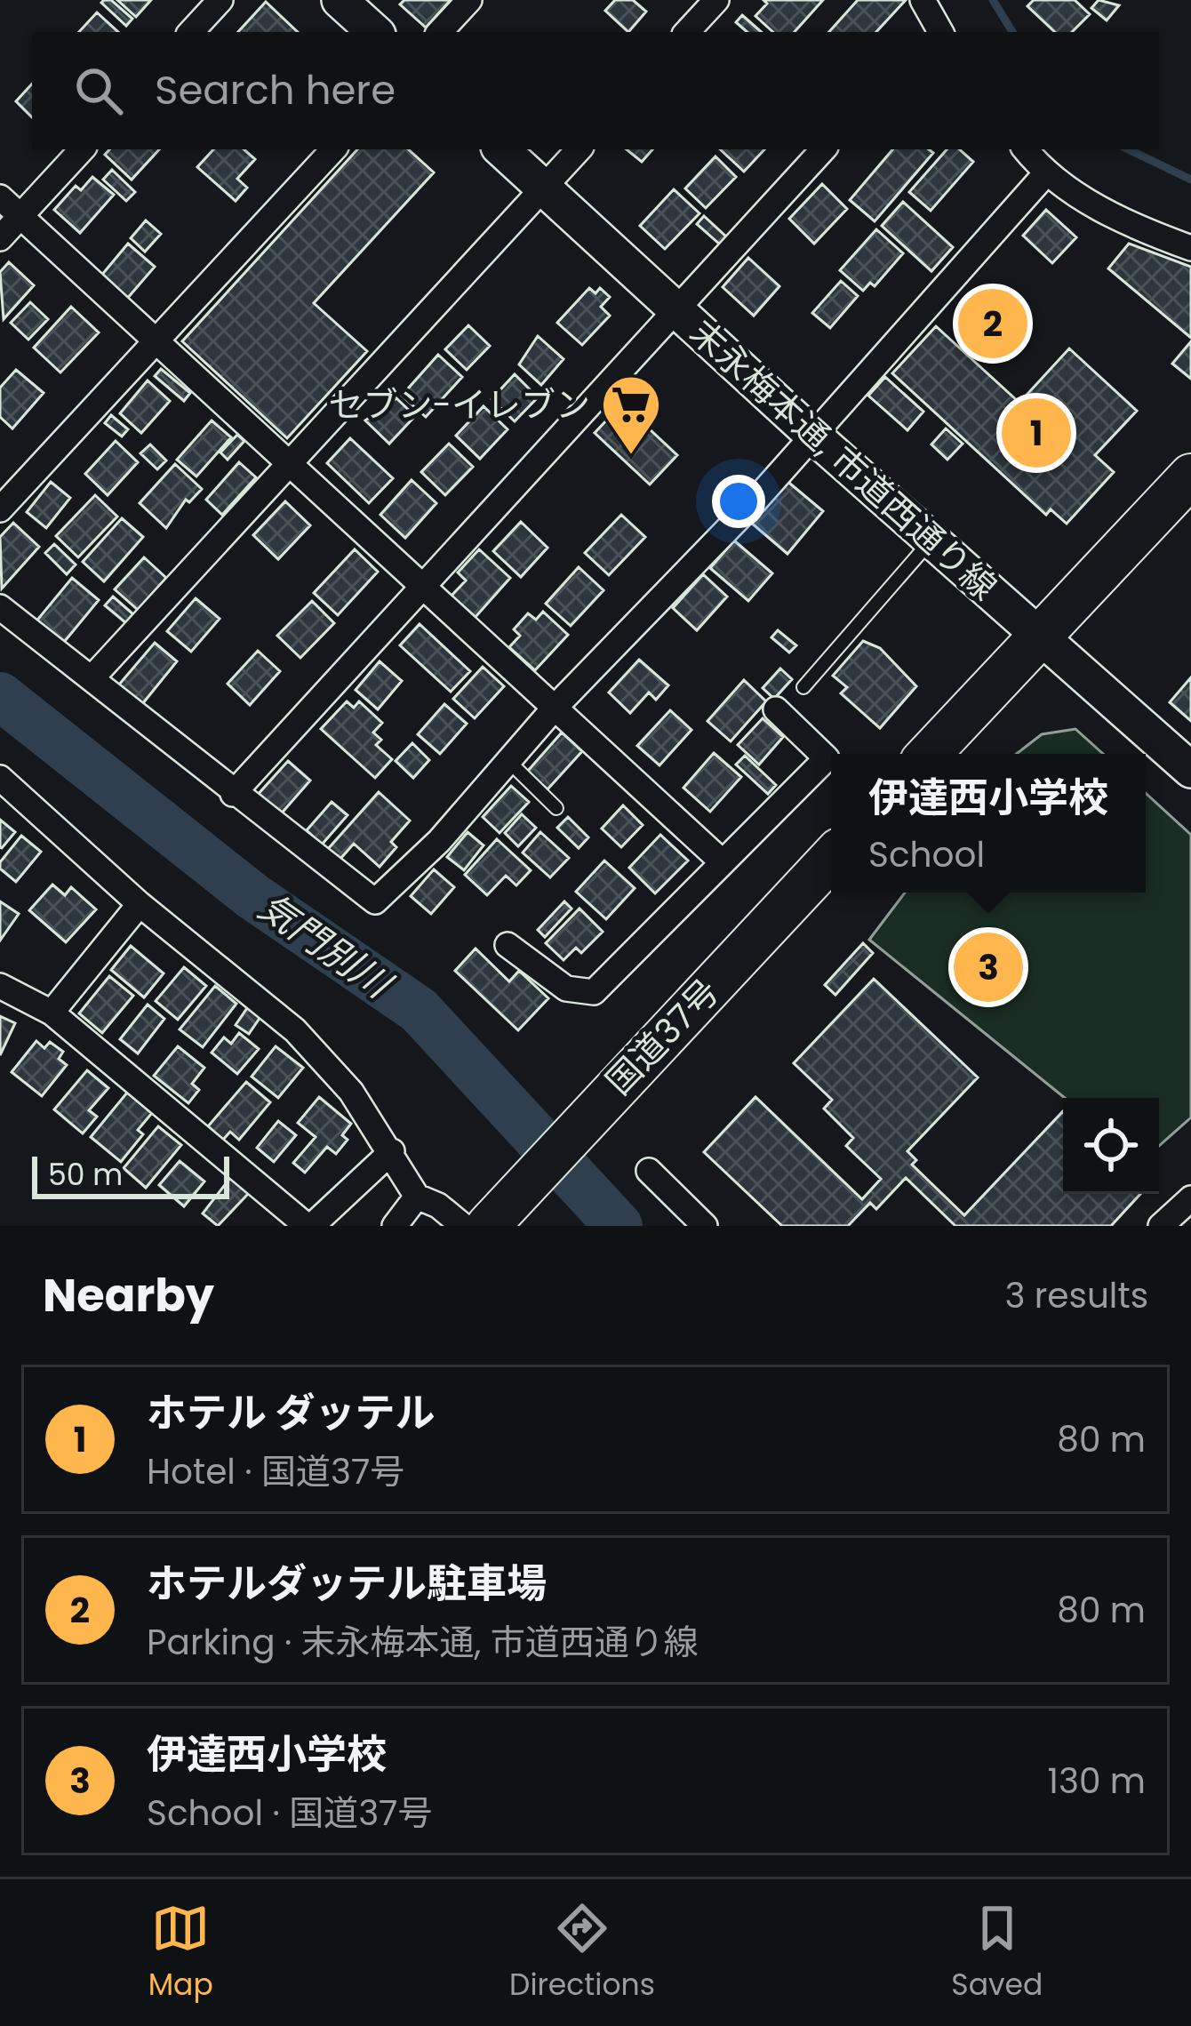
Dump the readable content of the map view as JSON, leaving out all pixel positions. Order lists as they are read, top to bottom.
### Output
{
  "streets": {
    "highway": ["国道37号"],
    "street": ["末永梅本通, 市道西通り線"]
  },
  "water": ["気門別川"],
  "places": {
    "supermarket": ["セブン-イレブン"]
  },
  "scale_bar": "50 m",
  "page": {
    "search": "Search here",
    "pins": ["2", "1", "3"],
    "popup": ["伊達西小学校", "School"],
    "scale": "50 m",
    "heading": ["Nearby", "3 results"],
    "list": [
      {
        "mark": "1",
        "name": "ホテル ダッテル",
        "note": "Hotel · 国道37号",
        "value": "80 m"
      },
      {
        "mark": "2",
        "name": "ホテルダッテル駐車場",
        "note": "Parking · 末永梅本通, 市道西通り線",
        "value": "80 m"
      },
      {
        "mark": "3",
        "name": "伊達西小学校",
        "note": "School · 国道37号",
        "value": "130 m"
      }
    ],
    "nav": ["Map", "Directions", "Saved"]
  }
}
